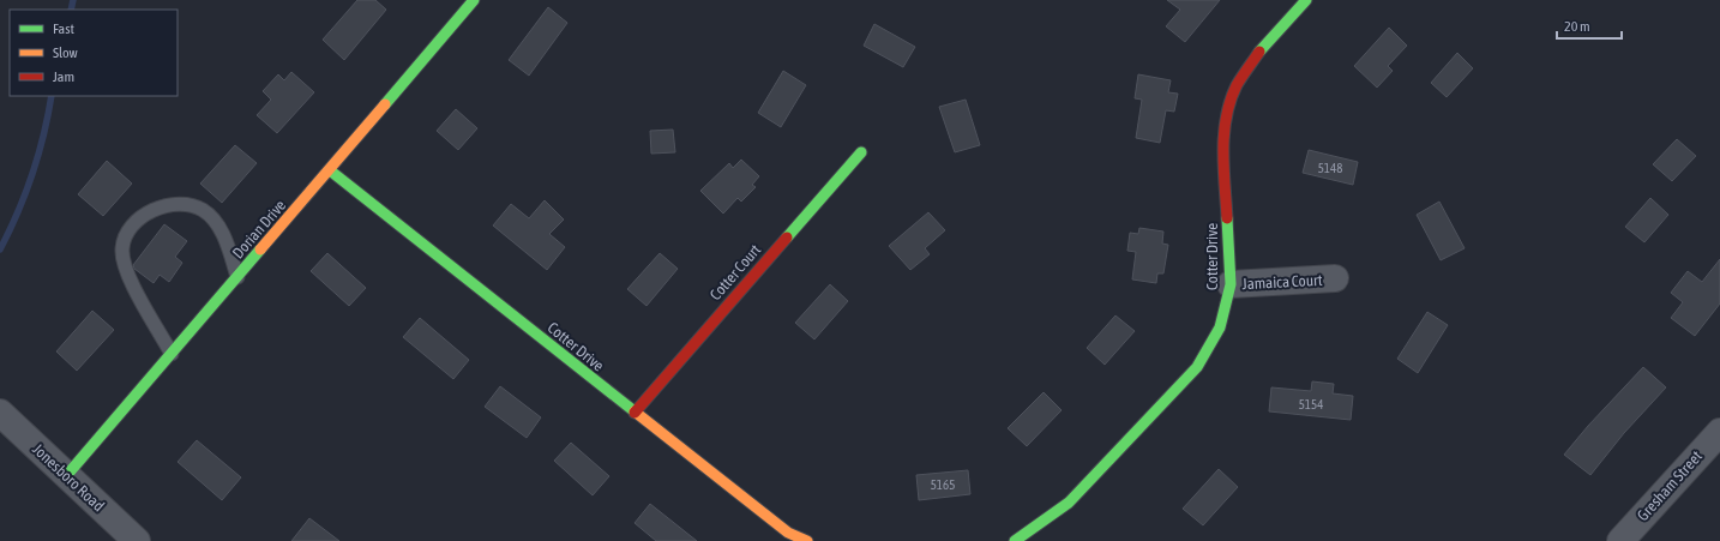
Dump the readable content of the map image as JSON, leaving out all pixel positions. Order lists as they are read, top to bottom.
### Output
{
  "streets": {
    "street": [
      "Dorian Drive",
      "Cotter Drive",
      "Cotter Court",
      "Jamaica Court",
      "Jonesboro Road",
      "Gresham Street"
    ]
  },
  "crossings": [
    ["Dorian Drive", "Cotter Drive"],
    ["Dorian Drive", "Jonesboro Road"],
    ["Cotter Drive", "Cotter Court"],
    ["Cotter Drive", "Jamaica Court"]
  ],
  "house_numbers": ["5148", "5154", "5165"],
  "legend": ["Fast", "Slow", "Jam"],
  "scale_bar": "20 m"
}
